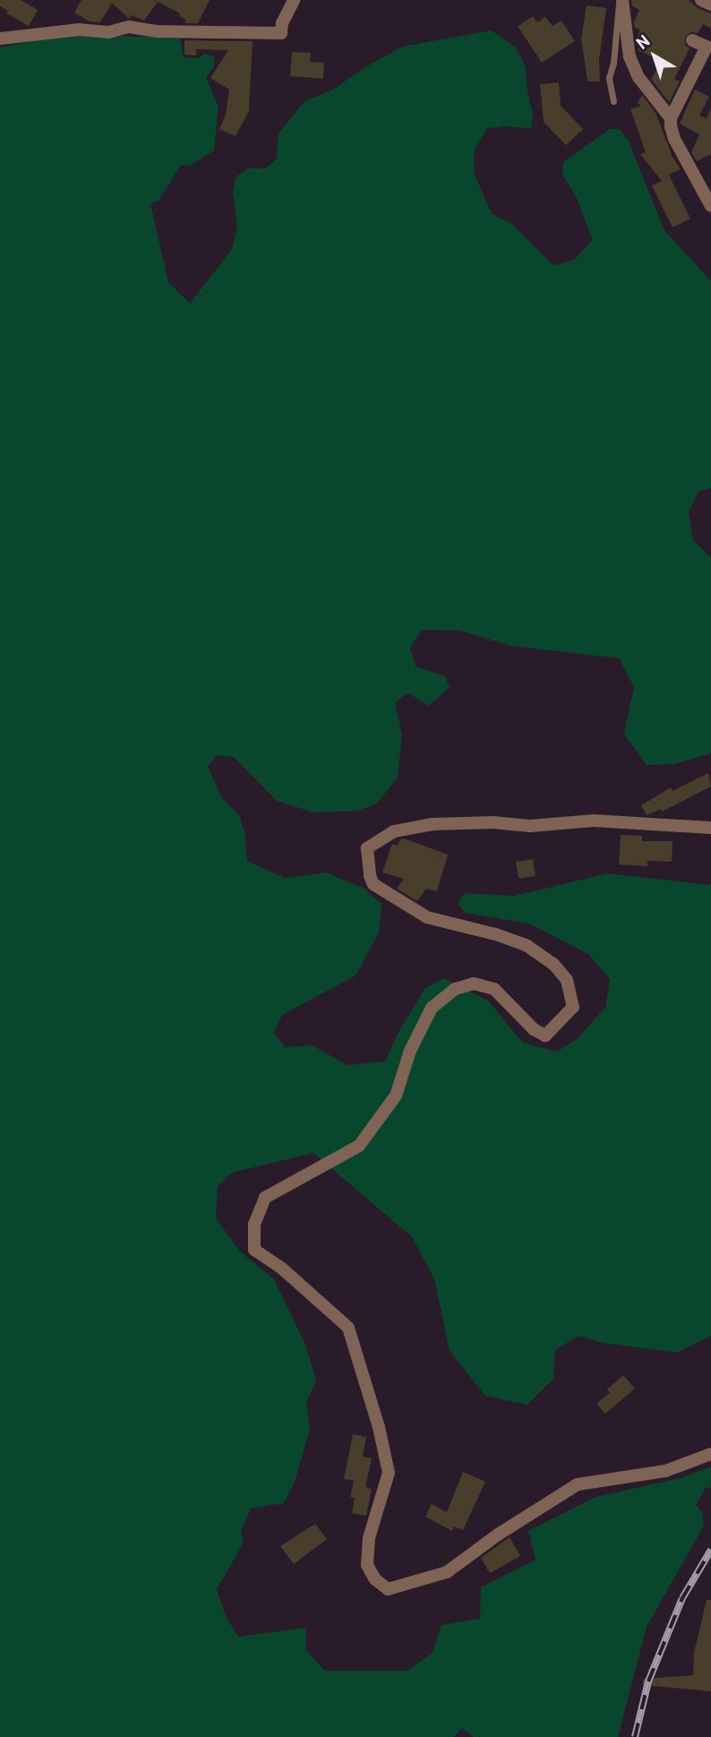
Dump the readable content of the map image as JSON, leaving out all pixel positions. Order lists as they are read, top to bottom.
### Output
{
  "north": "top left"
}
